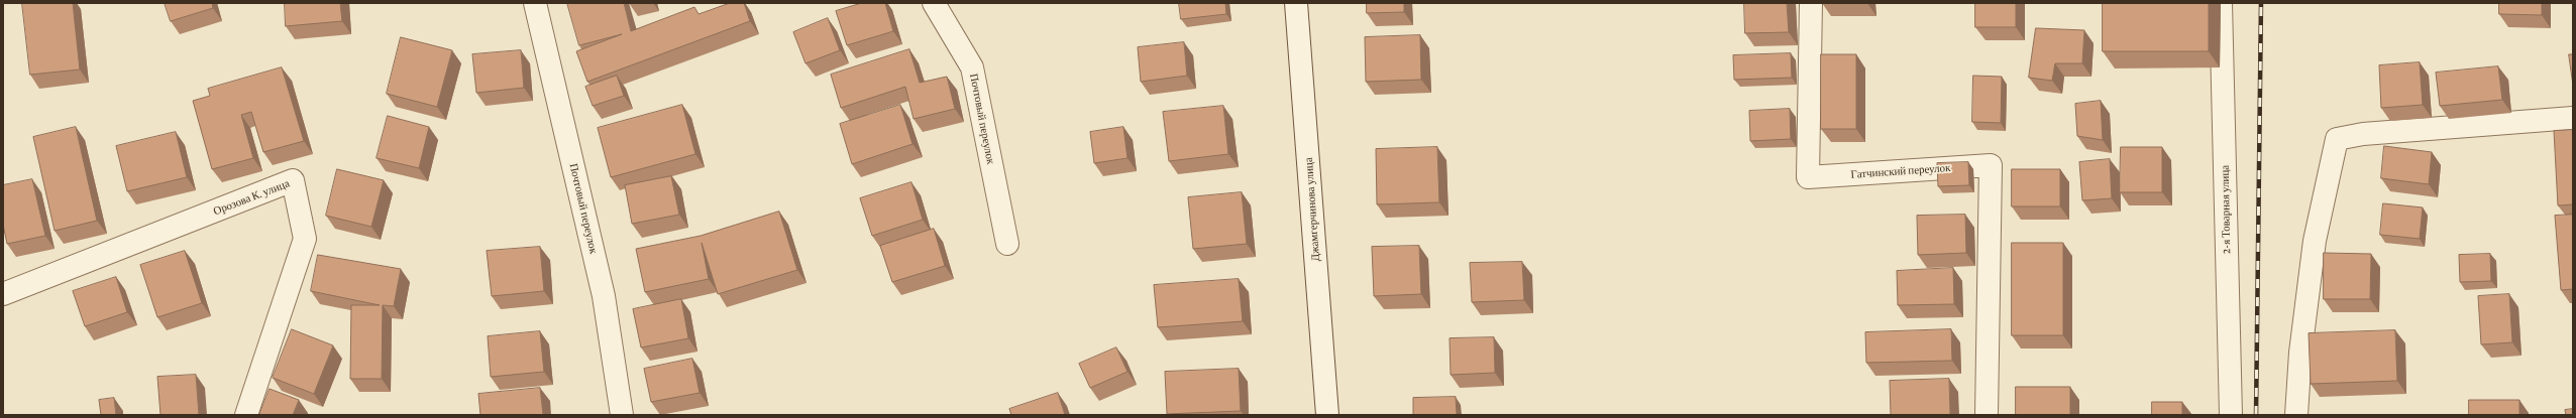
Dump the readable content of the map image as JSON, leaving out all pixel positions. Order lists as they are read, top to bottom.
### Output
{
  "streets": {
    "street": [
      "Почтовый переулок",
      "Гатчинский переулок",
      "Орозова К. улица",
      "Джамгерчинова улица",
      "2-я Товарная улица"
    ]
  }
}
